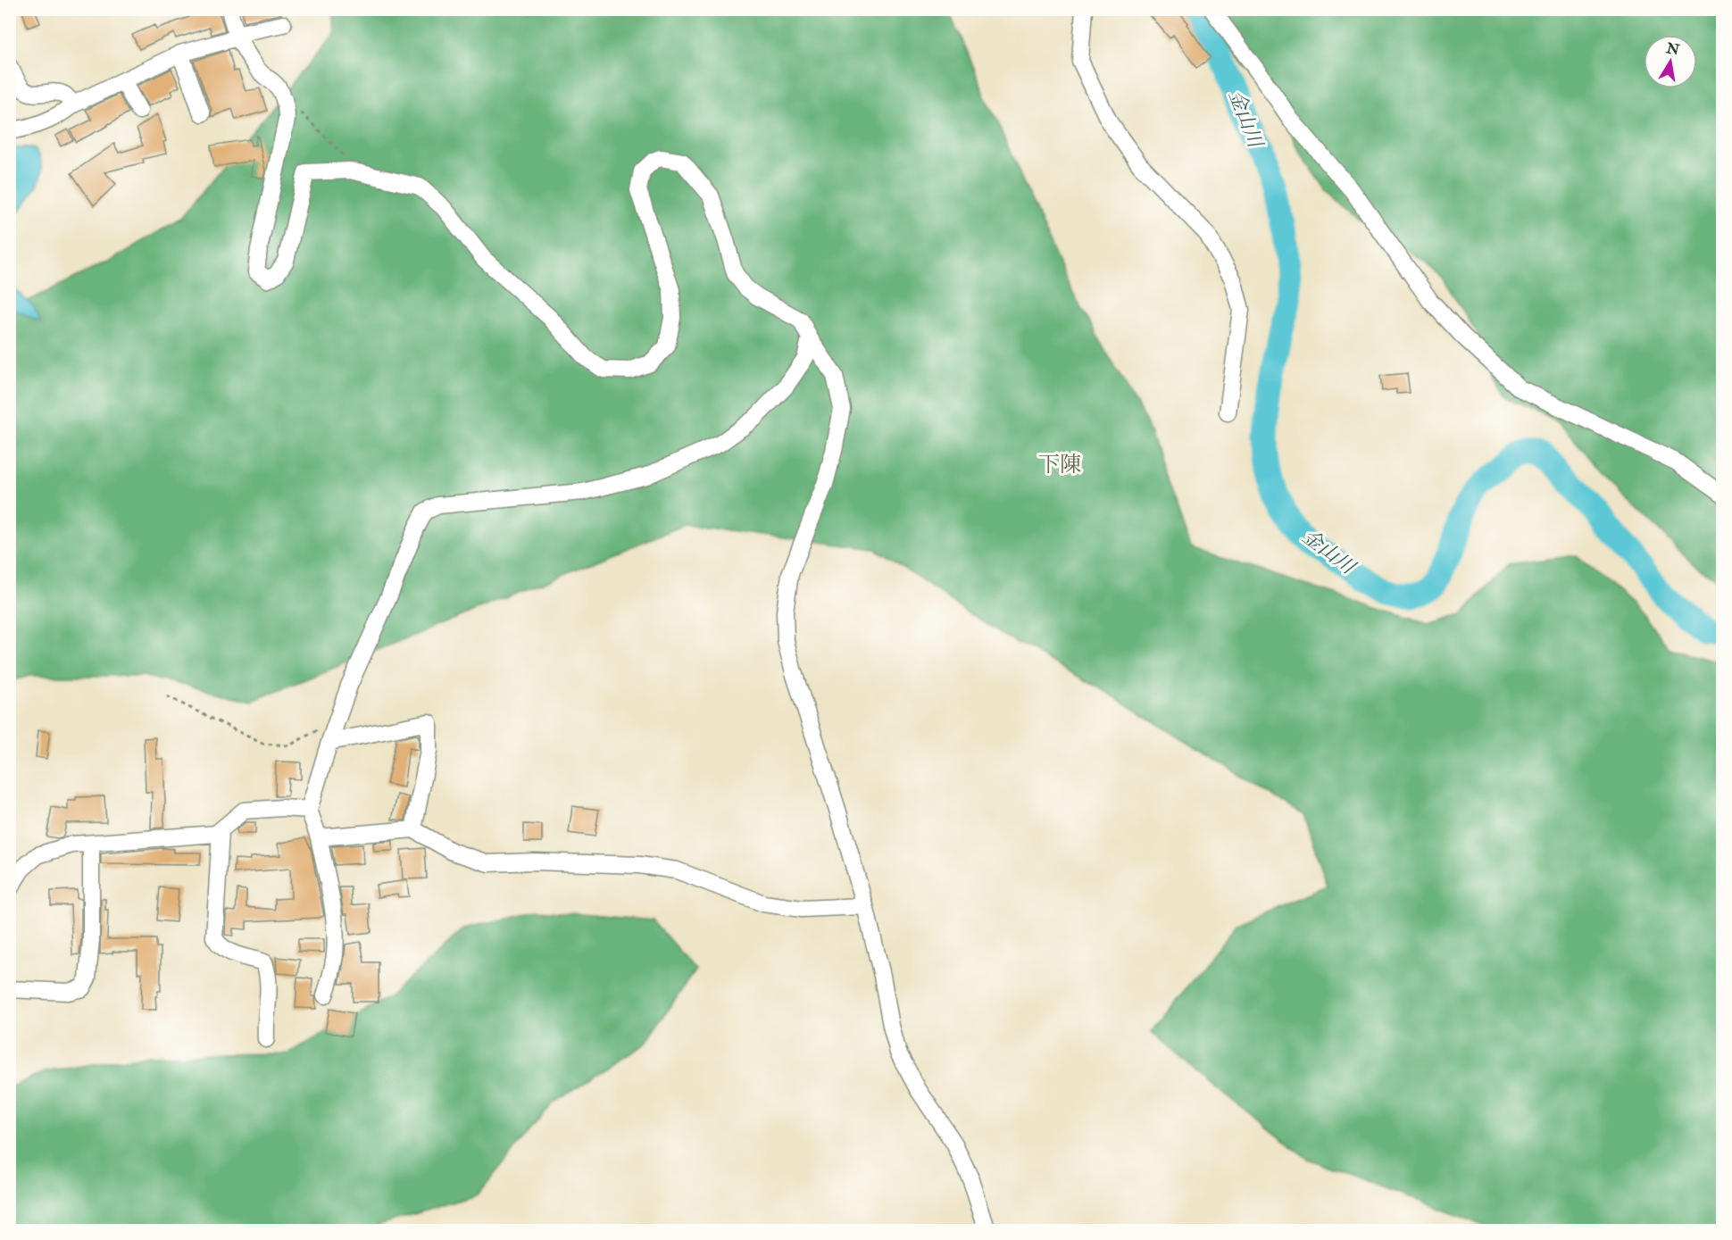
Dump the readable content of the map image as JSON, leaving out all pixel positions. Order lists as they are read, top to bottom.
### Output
{
  "districts": ["下陳"],
  "water": ["金山川"],
  "north": "top"
}
